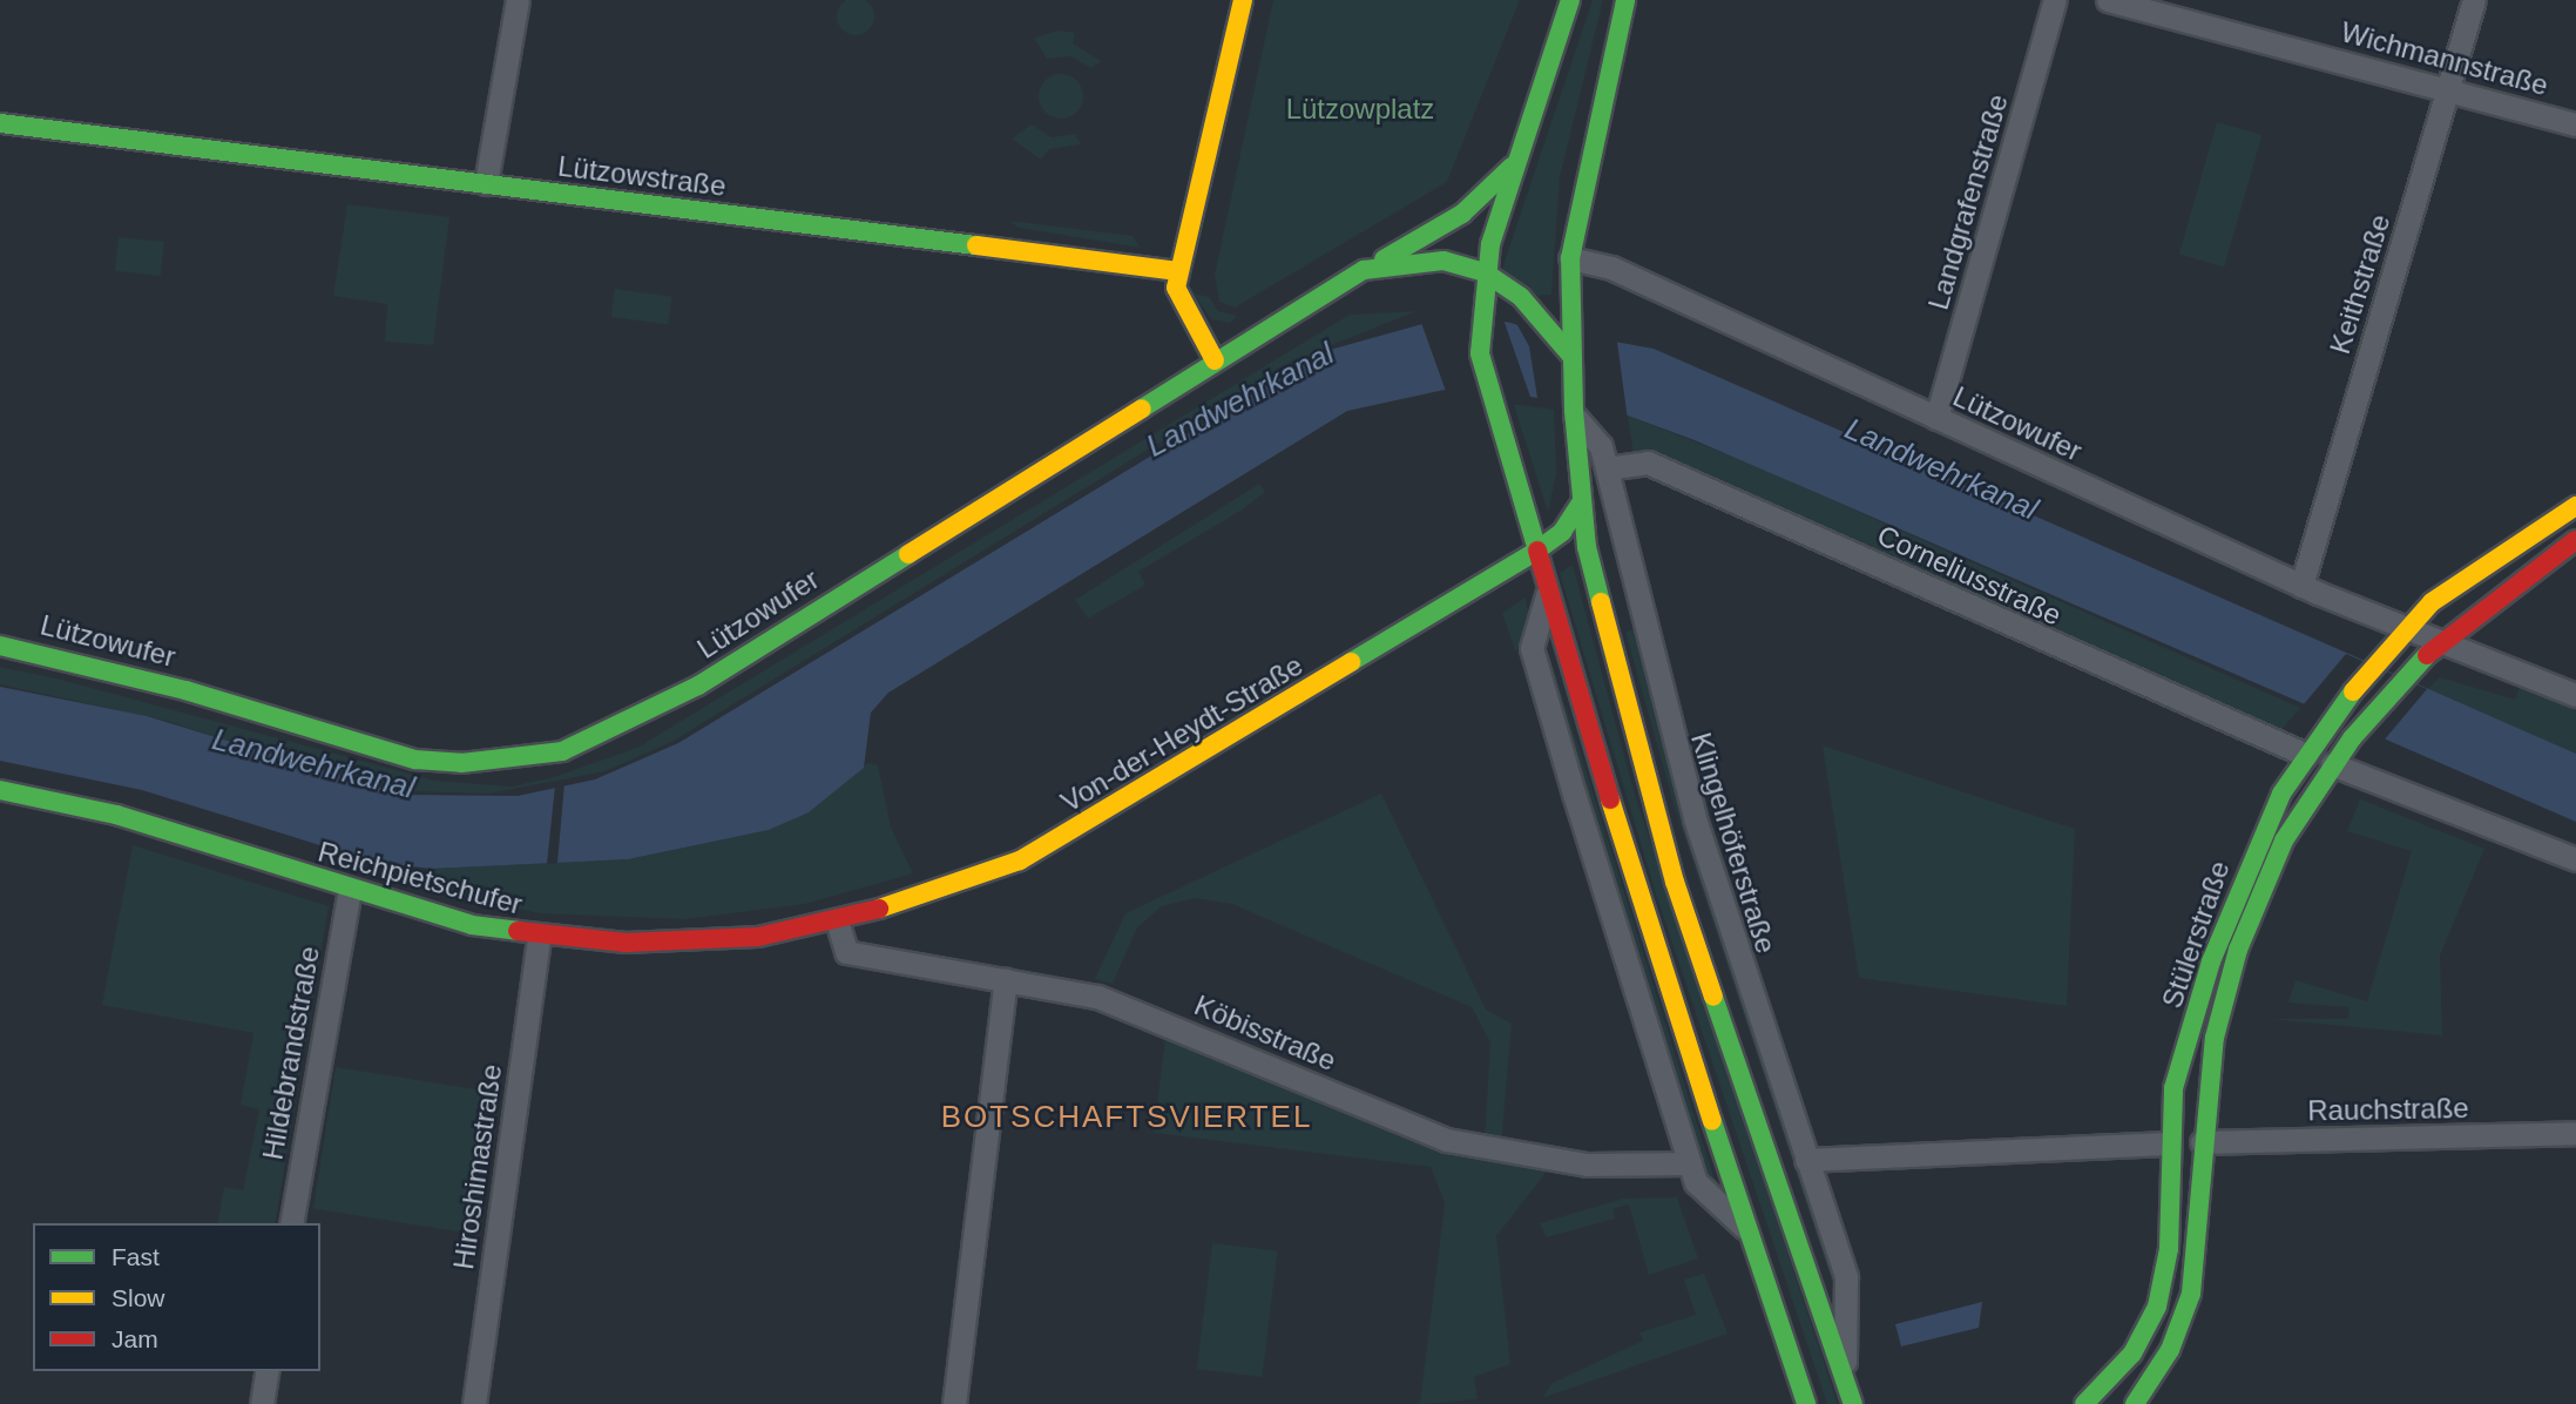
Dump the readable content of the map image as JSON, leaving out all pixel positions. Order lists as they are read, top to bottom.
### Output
{
  "streets": {
    "main road": [
      "Lützowstraße",
      "Lützowufer",
      "Von-der-Heydt-Straße",
      "Klingelhöferstraße",
      "Reichpietschufer",
      "Stülerstraße"
    ],
    "street": [
      "Wichmannstraße",
      "Landgrafenstraße",
      "Keithstraße",
      "Corneliusstraße",
      "Köbisstraße",
      "Hildebrandstraße",
      "Rauchstraße",
      "Hiroshimastraße"
    ]
  },
  "crossings": [
    ["Wichmannstraße", "Keithstraße"],
    ["Landgrafenstraße", "Lützowufer"],
    ["Keithstraße", "Lützowufer"],
    ["Lützowufer", "Stülerstraße"],
    ["Corneliusstraße", "Klingelhöferstraße"],
    ["Corneliusstraße", "Stülerstraße"],
    ["Von-der-Heydt-Straße", "Reichpietschufer"],
    ["Von-der-Heydt-Straße", "Köbisstraße"],
    ["Reichpietschufer", "Köbisstraße"],
    ["Reichpietschufer", "Hildebrandstraße"],
    ["Reichpietschufer", "Hiroshimastraße"],
    ["Stülerstraße", "Rauchstraße"]
  ],
  "districts": ["BOTSCHAFTSVIERTEL"],
  "water": ["Landwehrkanal"],
  "parks": ["Lützowplatz"],
  "legend": ["Fast", "Slow", "Jam"]
}
